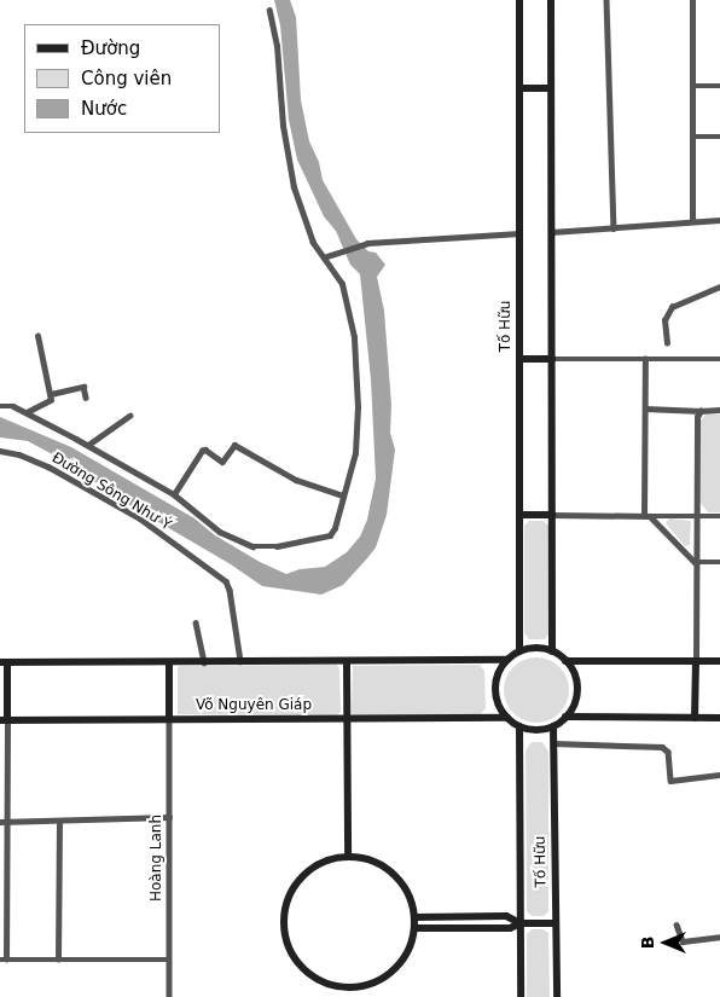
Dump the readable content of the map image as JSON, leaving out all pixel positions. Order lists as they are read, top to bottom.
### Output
{
  "streets": {
    "street": [
      "Tố Hữu",
      "Đường Sông Như Ý",
      "Võ Nguyên Giáp",
      "Hoàng Lanh"
    ]
  },
  "crossings": [
    ["Tố Hữu", "Võ Nguyên Giáp"],
    ["Võ Nguyên Giáp", "Hoàng Lanh"]
  ],
  "legend": ["Đường", "Công viên", "Nước"],
  "north": "left"
}
